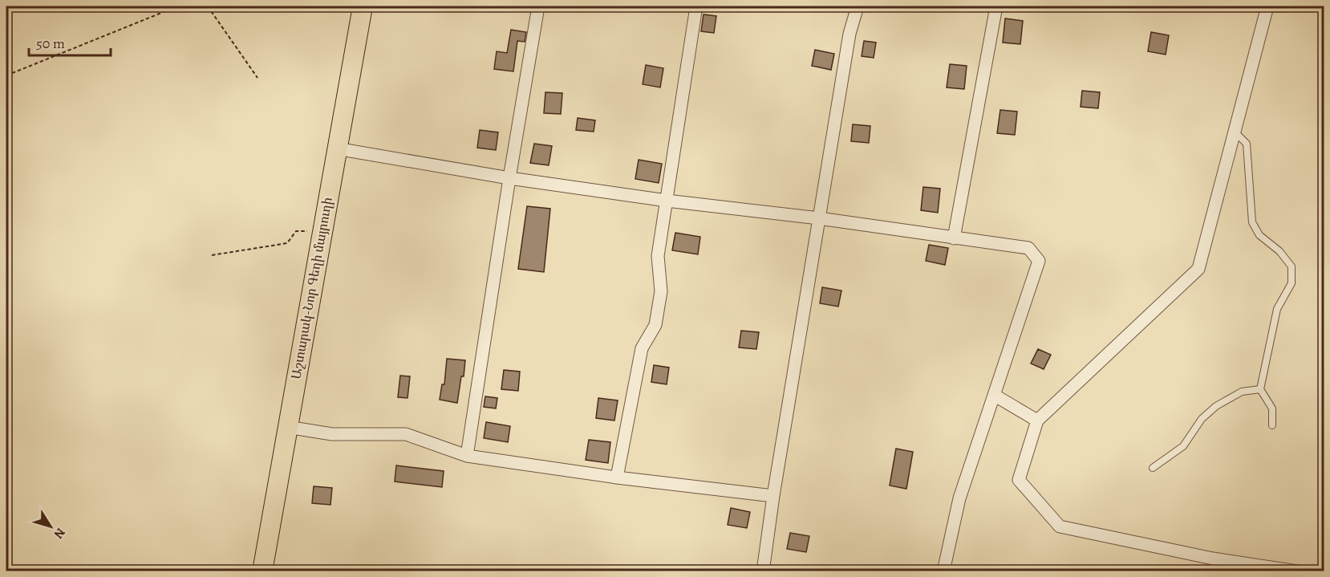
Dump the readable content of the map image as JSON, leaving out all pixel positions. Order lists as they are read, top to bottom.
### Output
{
  "streets": {
    "main road": ["Աշտարակ-Նոր Գեղի մայրուղի"]
  },
  "scale_bar": "50 m",
  "north": "bottom right"
}
